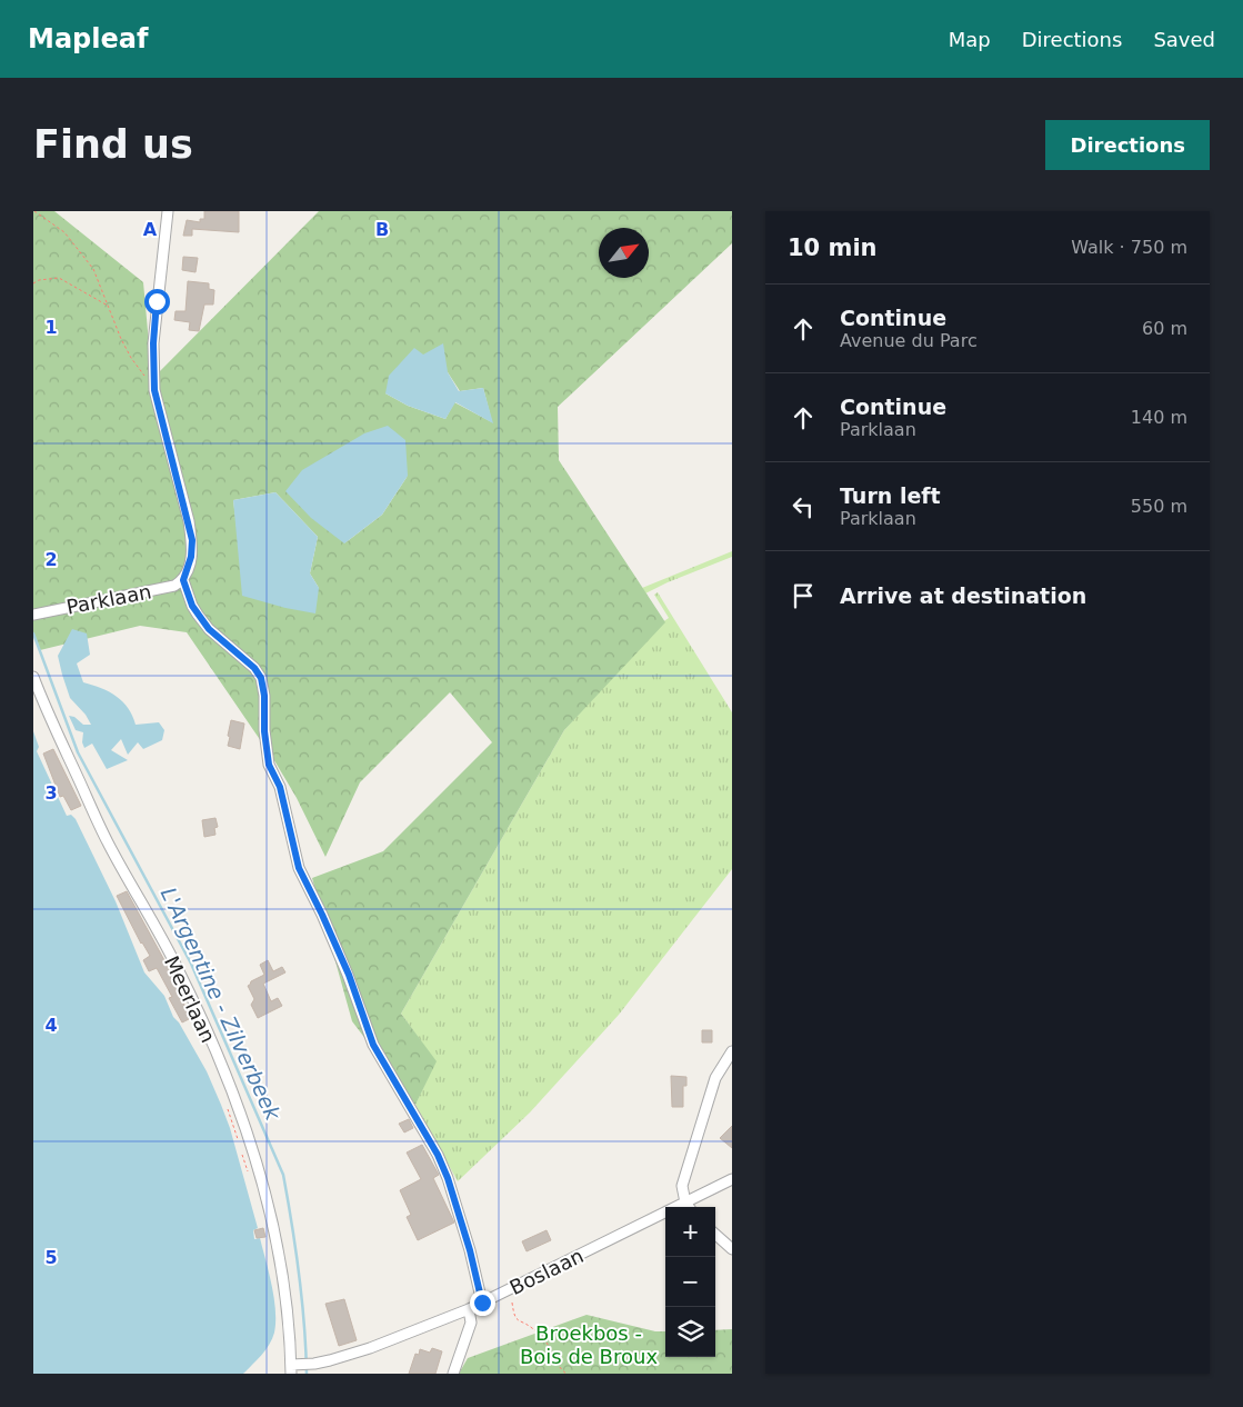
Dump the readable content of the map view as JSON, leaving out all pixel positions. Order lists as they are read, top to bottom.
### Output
{
  "streets": {
    "street": ["Parklaan", "Meerlaan", "Boslaan"]
  },
  "crossings": [
    ["Meerlaan", "Boslaan"]
  ],
  "water": ["L'Argentine - Zilverbeek"],
  "parks": ["Broekbos - Bois de Broux"],
  "north": "top right",
  "page": {
    "header": "Mapleaf",
    "nav": ["Map", "Directions", "Saved"],
    "buttons": "Directions",
    "title": "Find us",
    "heading": ["10 min", "Walk · 750 m"],
    "list": [
      ["Continue", "Avenue du Parc", "60 m"],
      ["Continue", "Parklaan", "140 m"],
      ["Turn left", "Parklaan", "550 m"],
      "Arrive at destination"
    ],
    "map_buttons": ["+", "−"]
  },
  "grid": {
    "columns": ["A", "B"],
    "rows": [
      "1",
      "2",
      "3",
      "4",
      "5"
    ]
  }
}
